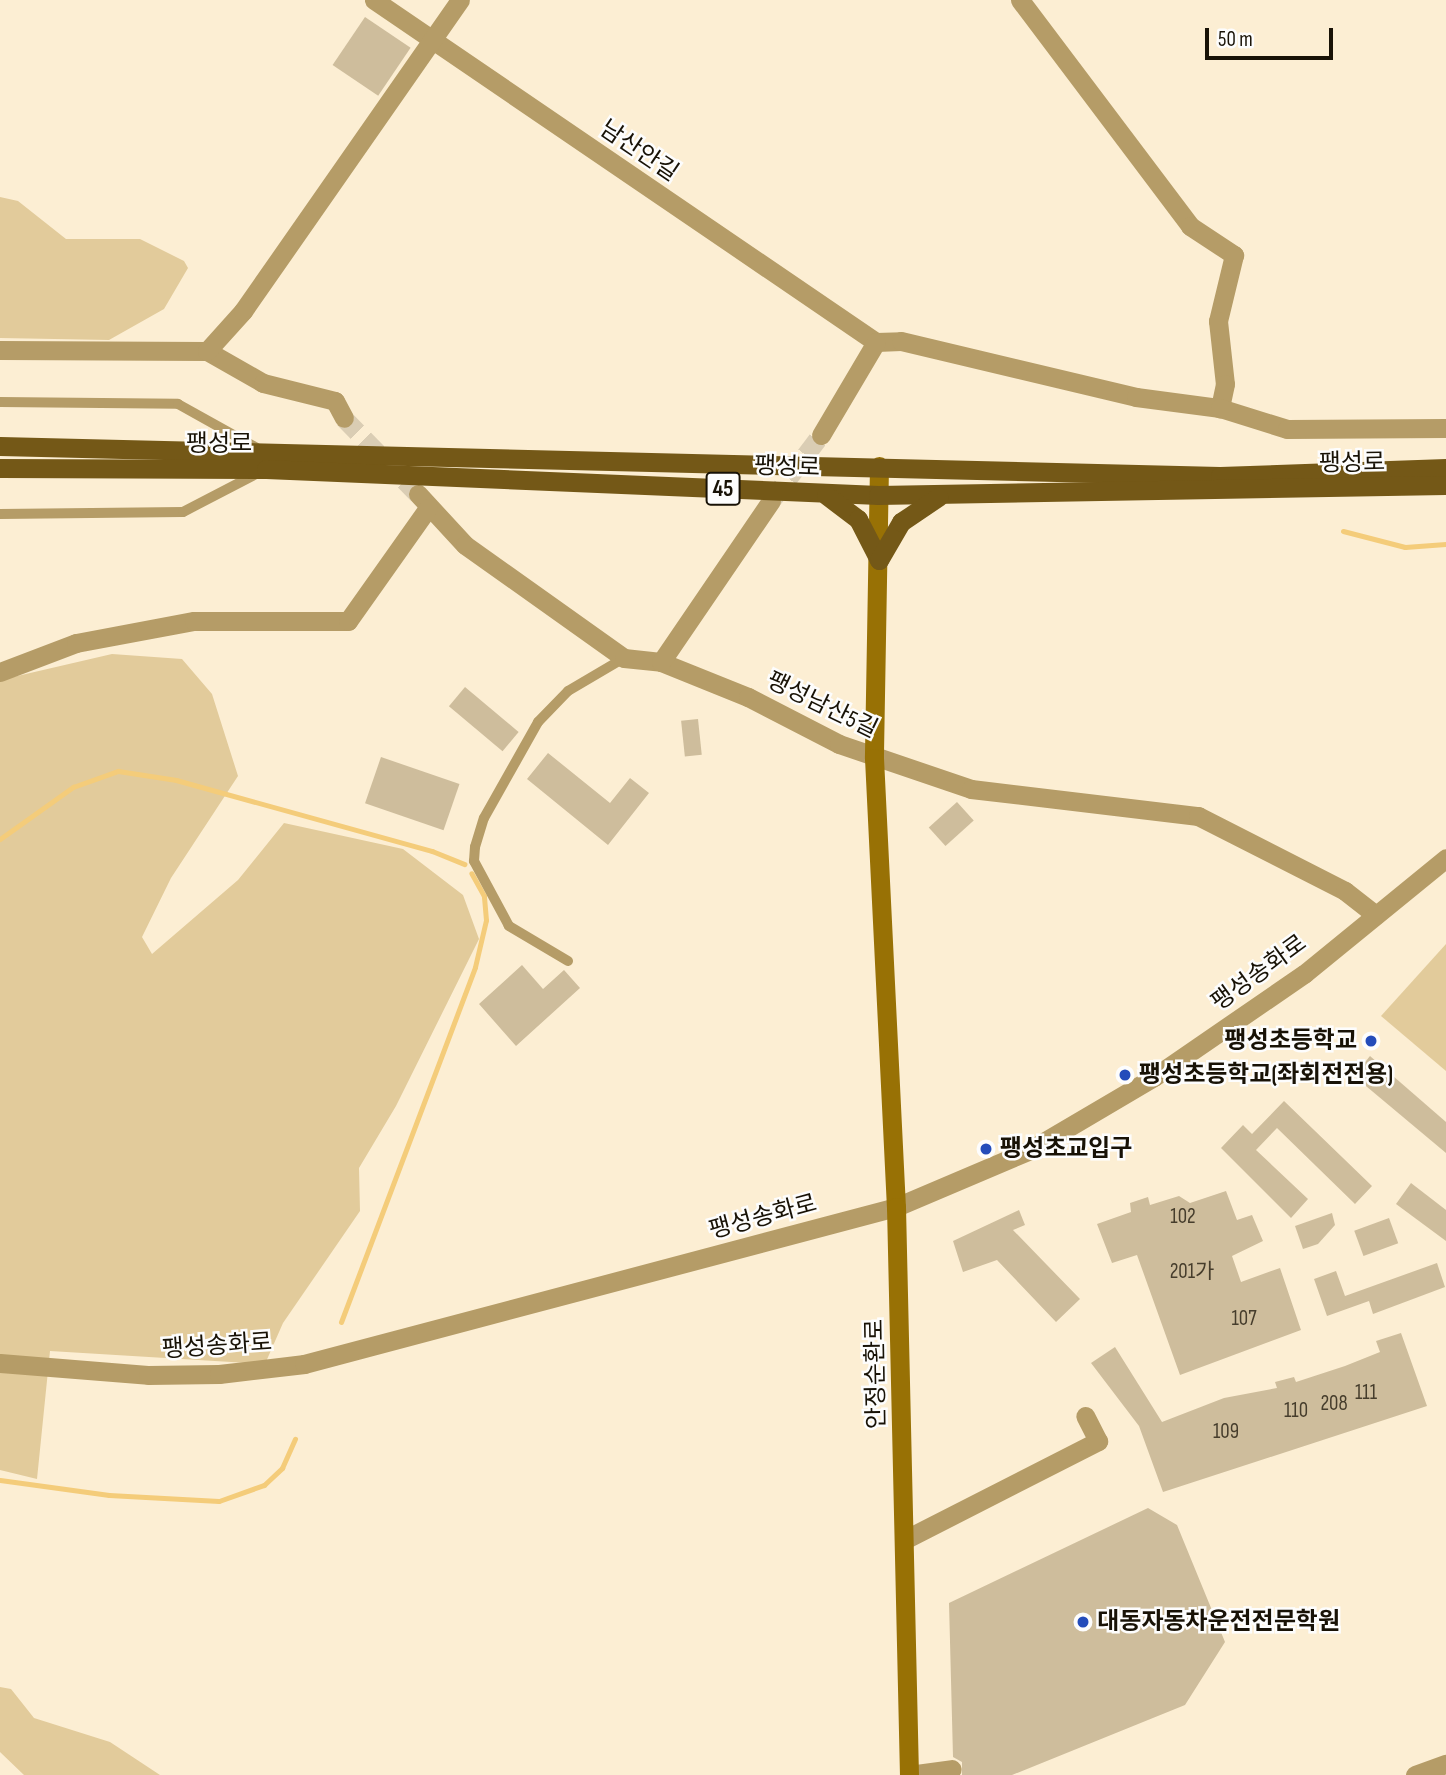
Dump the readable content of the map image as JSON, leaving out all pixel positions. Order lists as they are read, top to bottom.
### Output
{
  "streets": {
    "main road": ["팽성로", "45", "안정순환로"],
    "street": ["남산안길", "팽성남산5길", "팽성송화로"]
  },
  "crossings": [
    ["팽성로", "안정순환로"],
    ["팽성남산5길", "팽성송화로"],
    ["팽성남산5길", "안정순환로"],
    ["팽성송화로", "안정순환로"]
  ],
  "places": [
    "팽성초등학교",
    "팽성초등학교(좌회전전용)",
    "팽성초교입구",
    "대동자동차운전전문학원"
  ],
  "house_numbers": [
    "102",
    "201가",
    "107",
    "111",
    "208",
    "110",
    "109"
  ],
  "scale_bar": "50 m"
}
